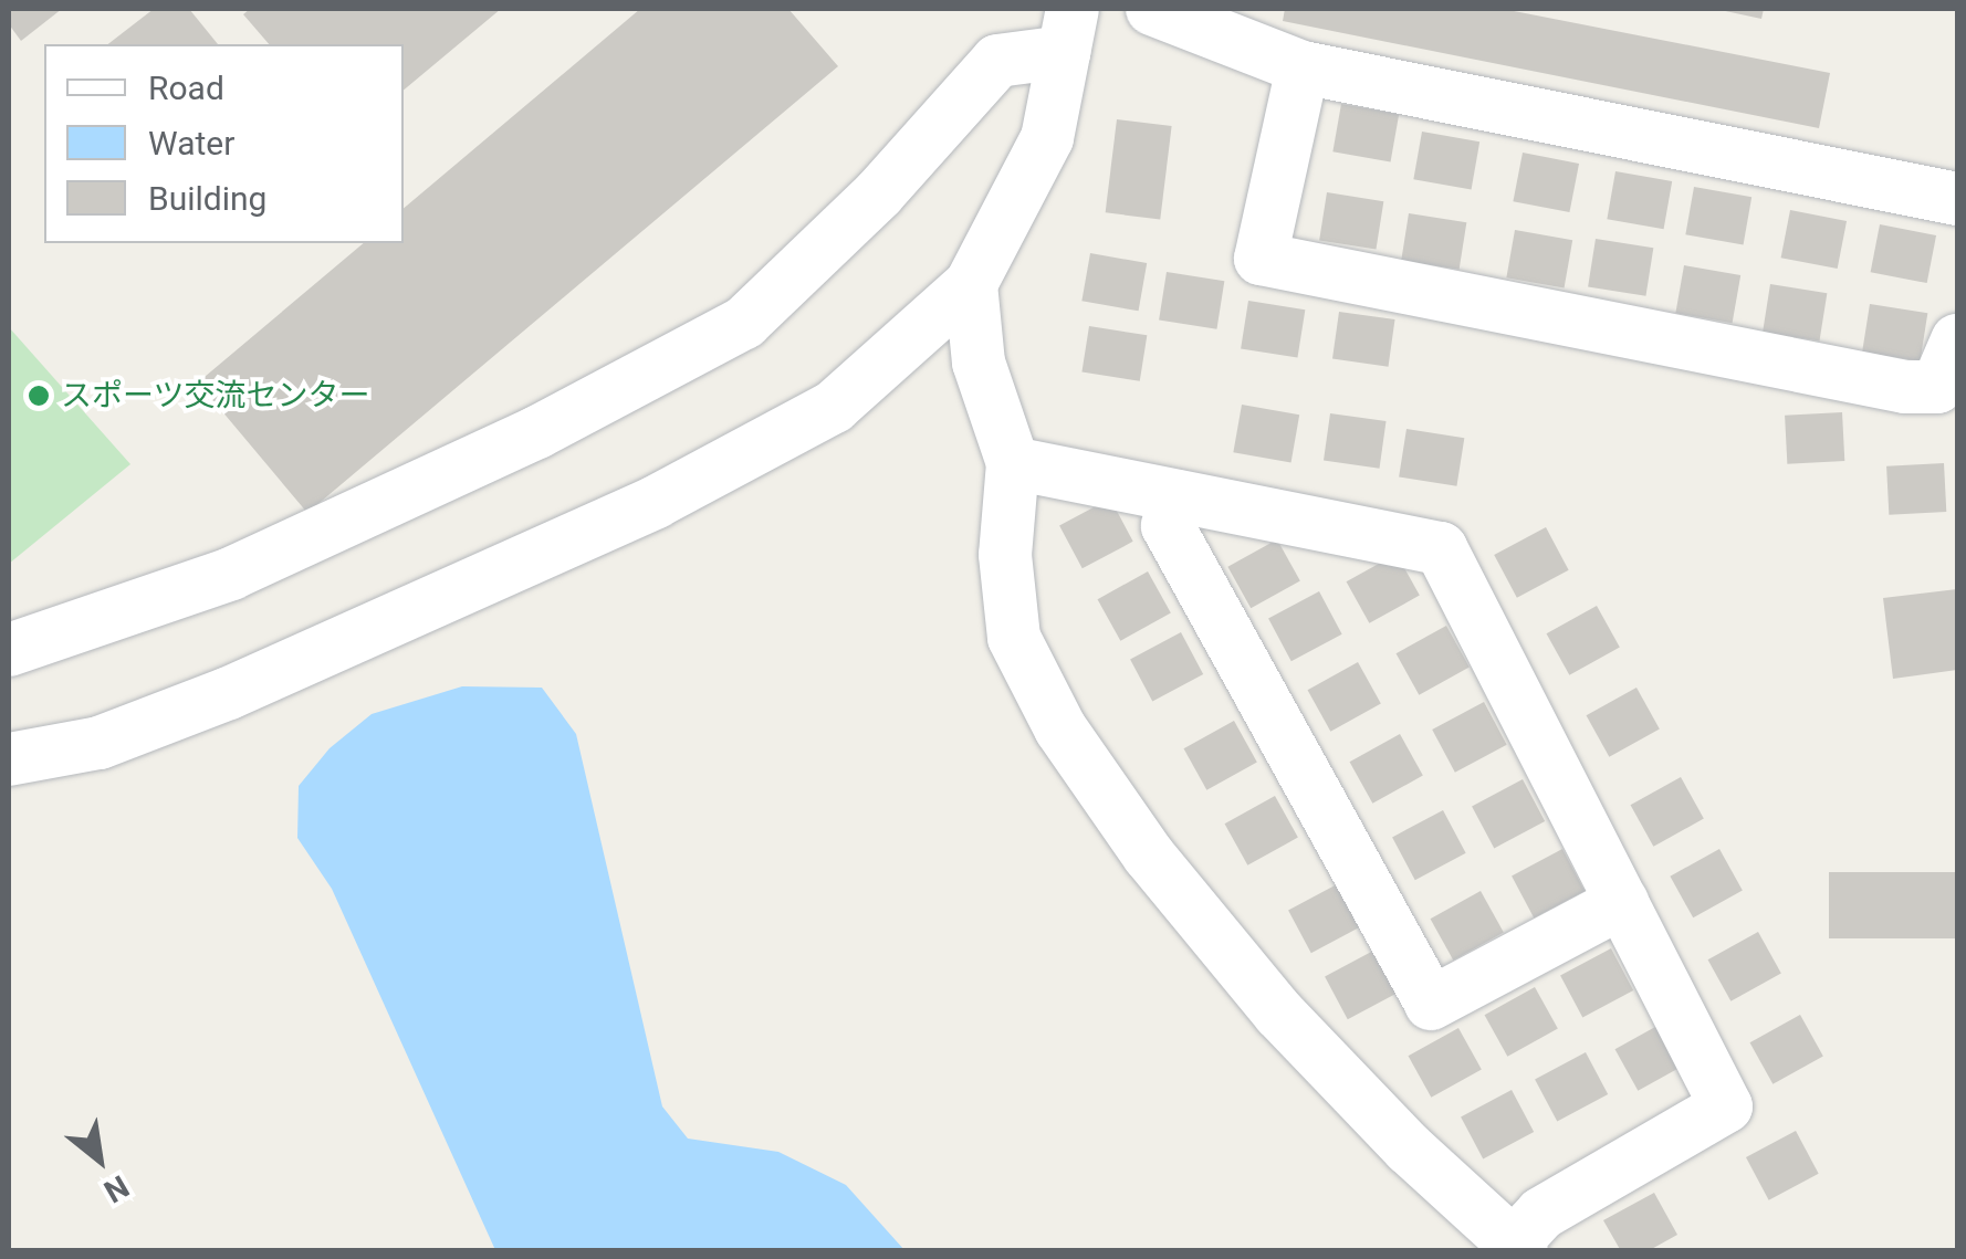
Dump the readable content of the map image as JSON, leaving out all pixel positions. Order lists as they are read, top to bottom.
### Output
{
  "places": ["スポーツ交流センター"],
  "legend": ["Road", "Water", "Building"],
  "north": "bottom right"
}
